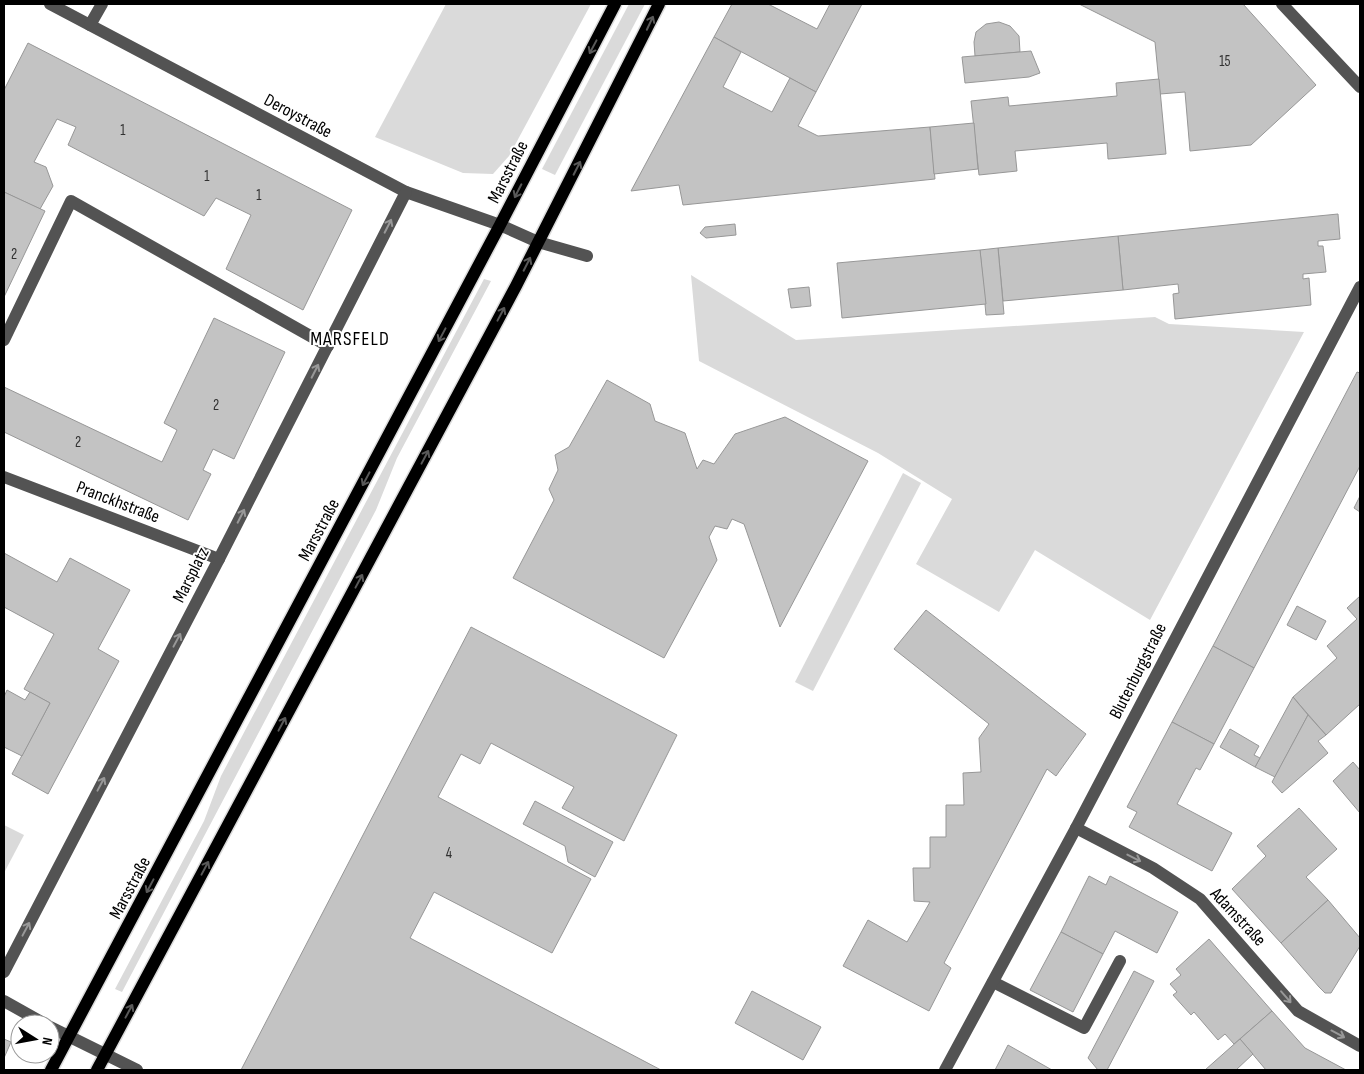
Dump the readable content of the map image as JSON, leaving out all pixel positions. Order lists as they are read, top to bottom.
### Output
{
  "streets": {
    "main road": ["Marsstraße"],
    "street": [
      "Deroystraße",
      "Pranckhstraße",
      "Marsplatz",
      "Blutenburgstraße",
      "Adamstraße"
    ]
  },
  "crossings": [
    ["Deroystraße", "Marsstraße"],
    ["Deroystraße", "Marsplatz"],
    ["Pranckhstraße", "Marsplatz"],
    ["Blutenburgstraße", "Adamstraße"]
  ],
  "one_way": ["Marsplatz", "Adamstraße"],
  "districts": ["MARSFELD"],
  "house_numbers": [
    "15",
    "1",
    "1",
    "1",
    "2",
    "2",
    "2",
    "4"
  ],
  "north": "right"
}
